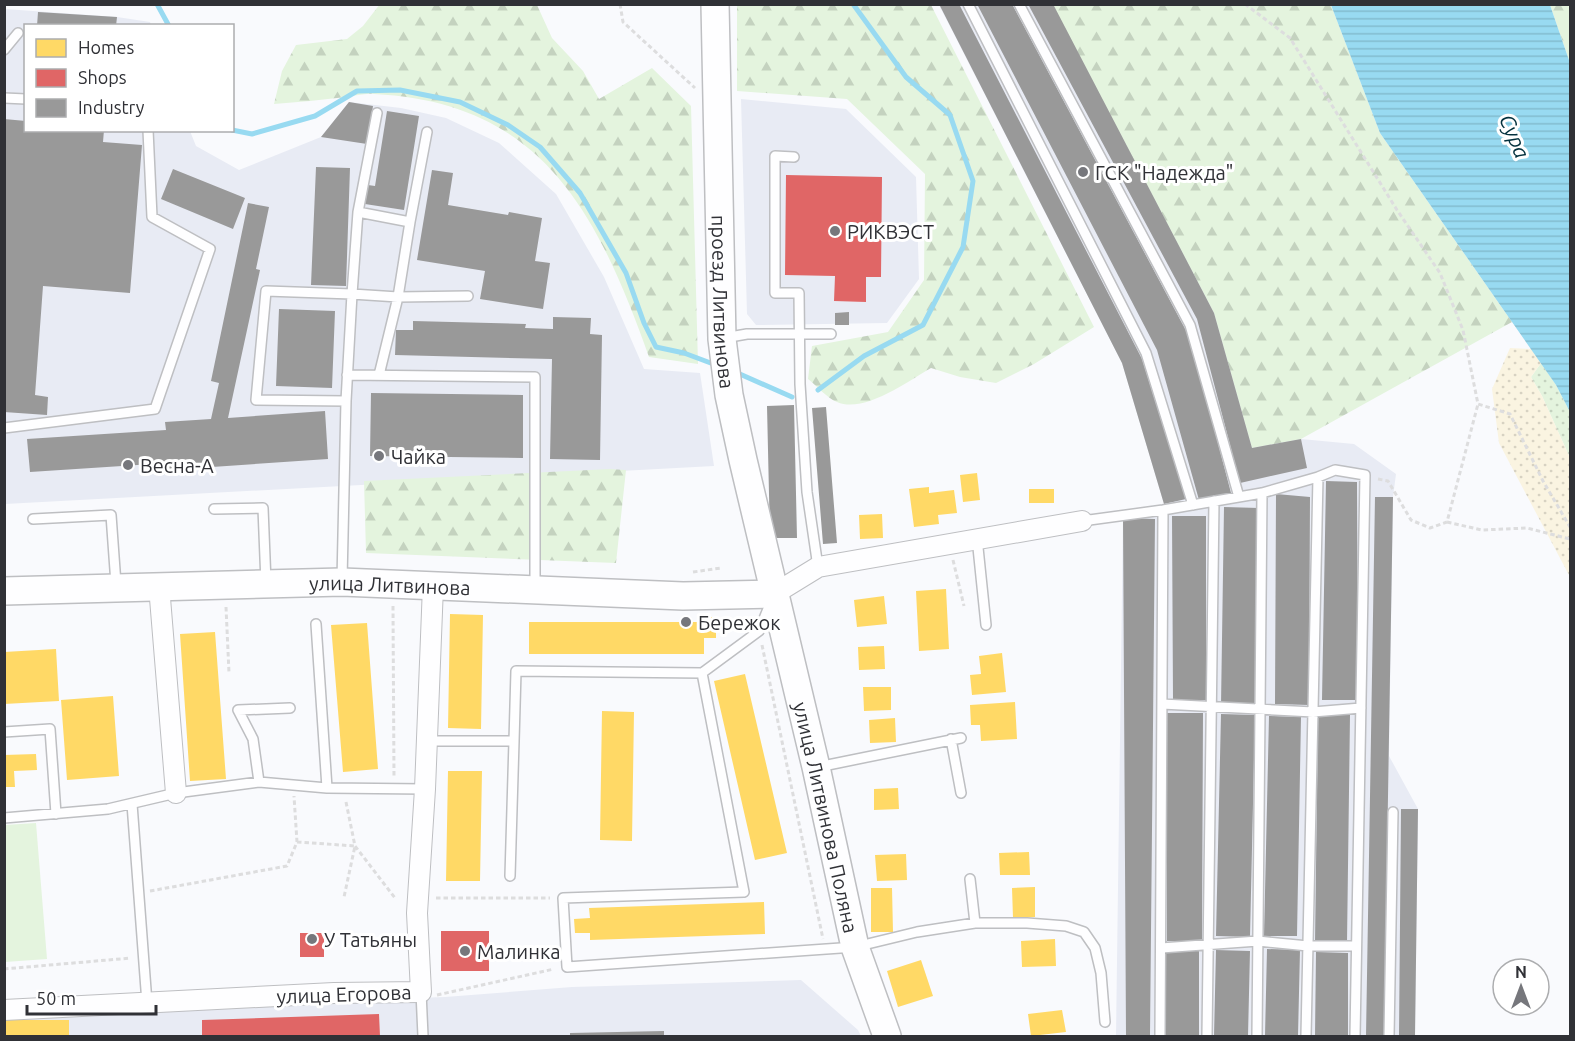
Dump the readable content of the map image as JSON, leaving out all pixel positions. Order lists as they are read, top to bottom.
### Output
{
  "streets": {
    "main road": ["проезд Литвинова", "улица Литвинова", "улица Литвинова Поляна"],
    "street": ["улица Егорова"]
  },
  "crossings": [
    ["проезд Литвинова", "улица Литвинова"],
    ["проезд Литвинова", "улица Литвинова Поляна"],
    ["улица Литвинова", "улица Литвинова Поляна"],
    ["улица Литвинова", "улица Егорова"]
  ],
  "water": ["Сура"],
  "places": [
    "ГСК \"Надежда\"",
    "РИКВЭСТ",
    "Чайка",
    "Весна-А",
    "Бережок",
    "У Татьяны",
    "Малинка"
  ],
  "legend": ["Homes", "Shops", "Industry"],
  "scale_bar": "50 m",
  "north": "top"
}
